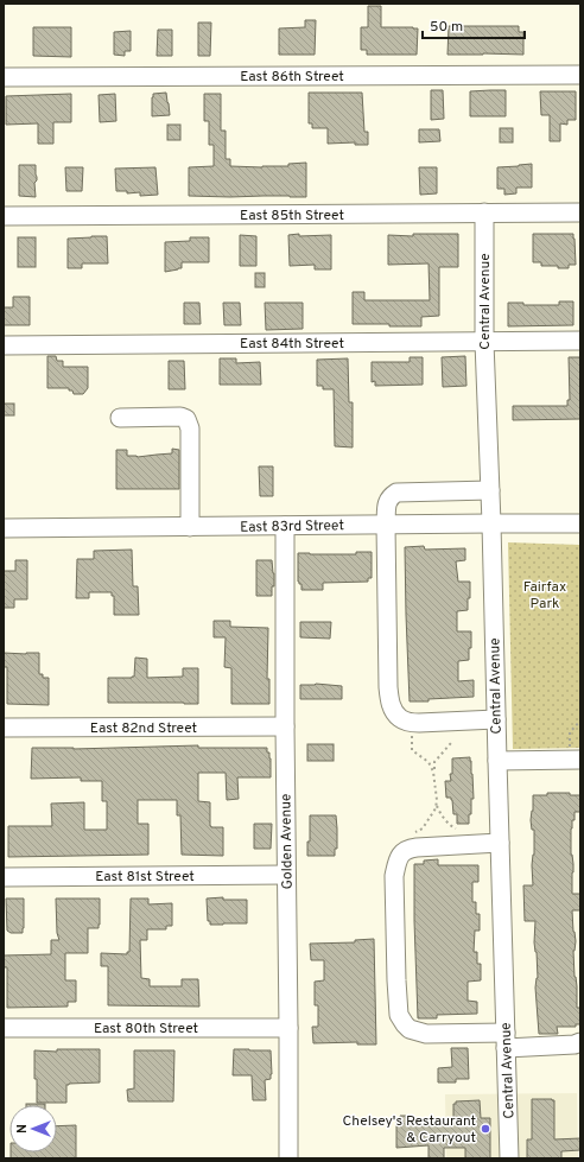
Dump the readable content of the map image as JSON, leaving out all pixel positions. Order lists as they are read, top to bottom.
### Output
{
  "streets": {
    "street": [
      "East 86th Street",
      "East 85th Street",
      "Central Avenue",
      "East 84th Street",
      "East 83rd Street",
      "East 82nd Street",
      "Golden Avenue",
      "East 81st Street",
      "East 80th Street"
    ]
  },
  "crossings": [
    ["East 85th Street", "Central Avenue"],
    ["Central Avenue", "East 84th Street"],
    ["Central Avenue", "East 83rd Street"],
    ["East 83rd Street", "Golden Avenue"],
    ["East 82nd Street", "Golden Avenue"],
    ["Golden Avenue", "East 81st Street"],
    ["Golden Avenue", "East 80th Street"]
  ],
  "parks": ["Fairfax Park"],
  "places": ["Chelsey's Restaurant & Carryout"],
  "scale_bar": "50 m",
  "north": "left"
}
